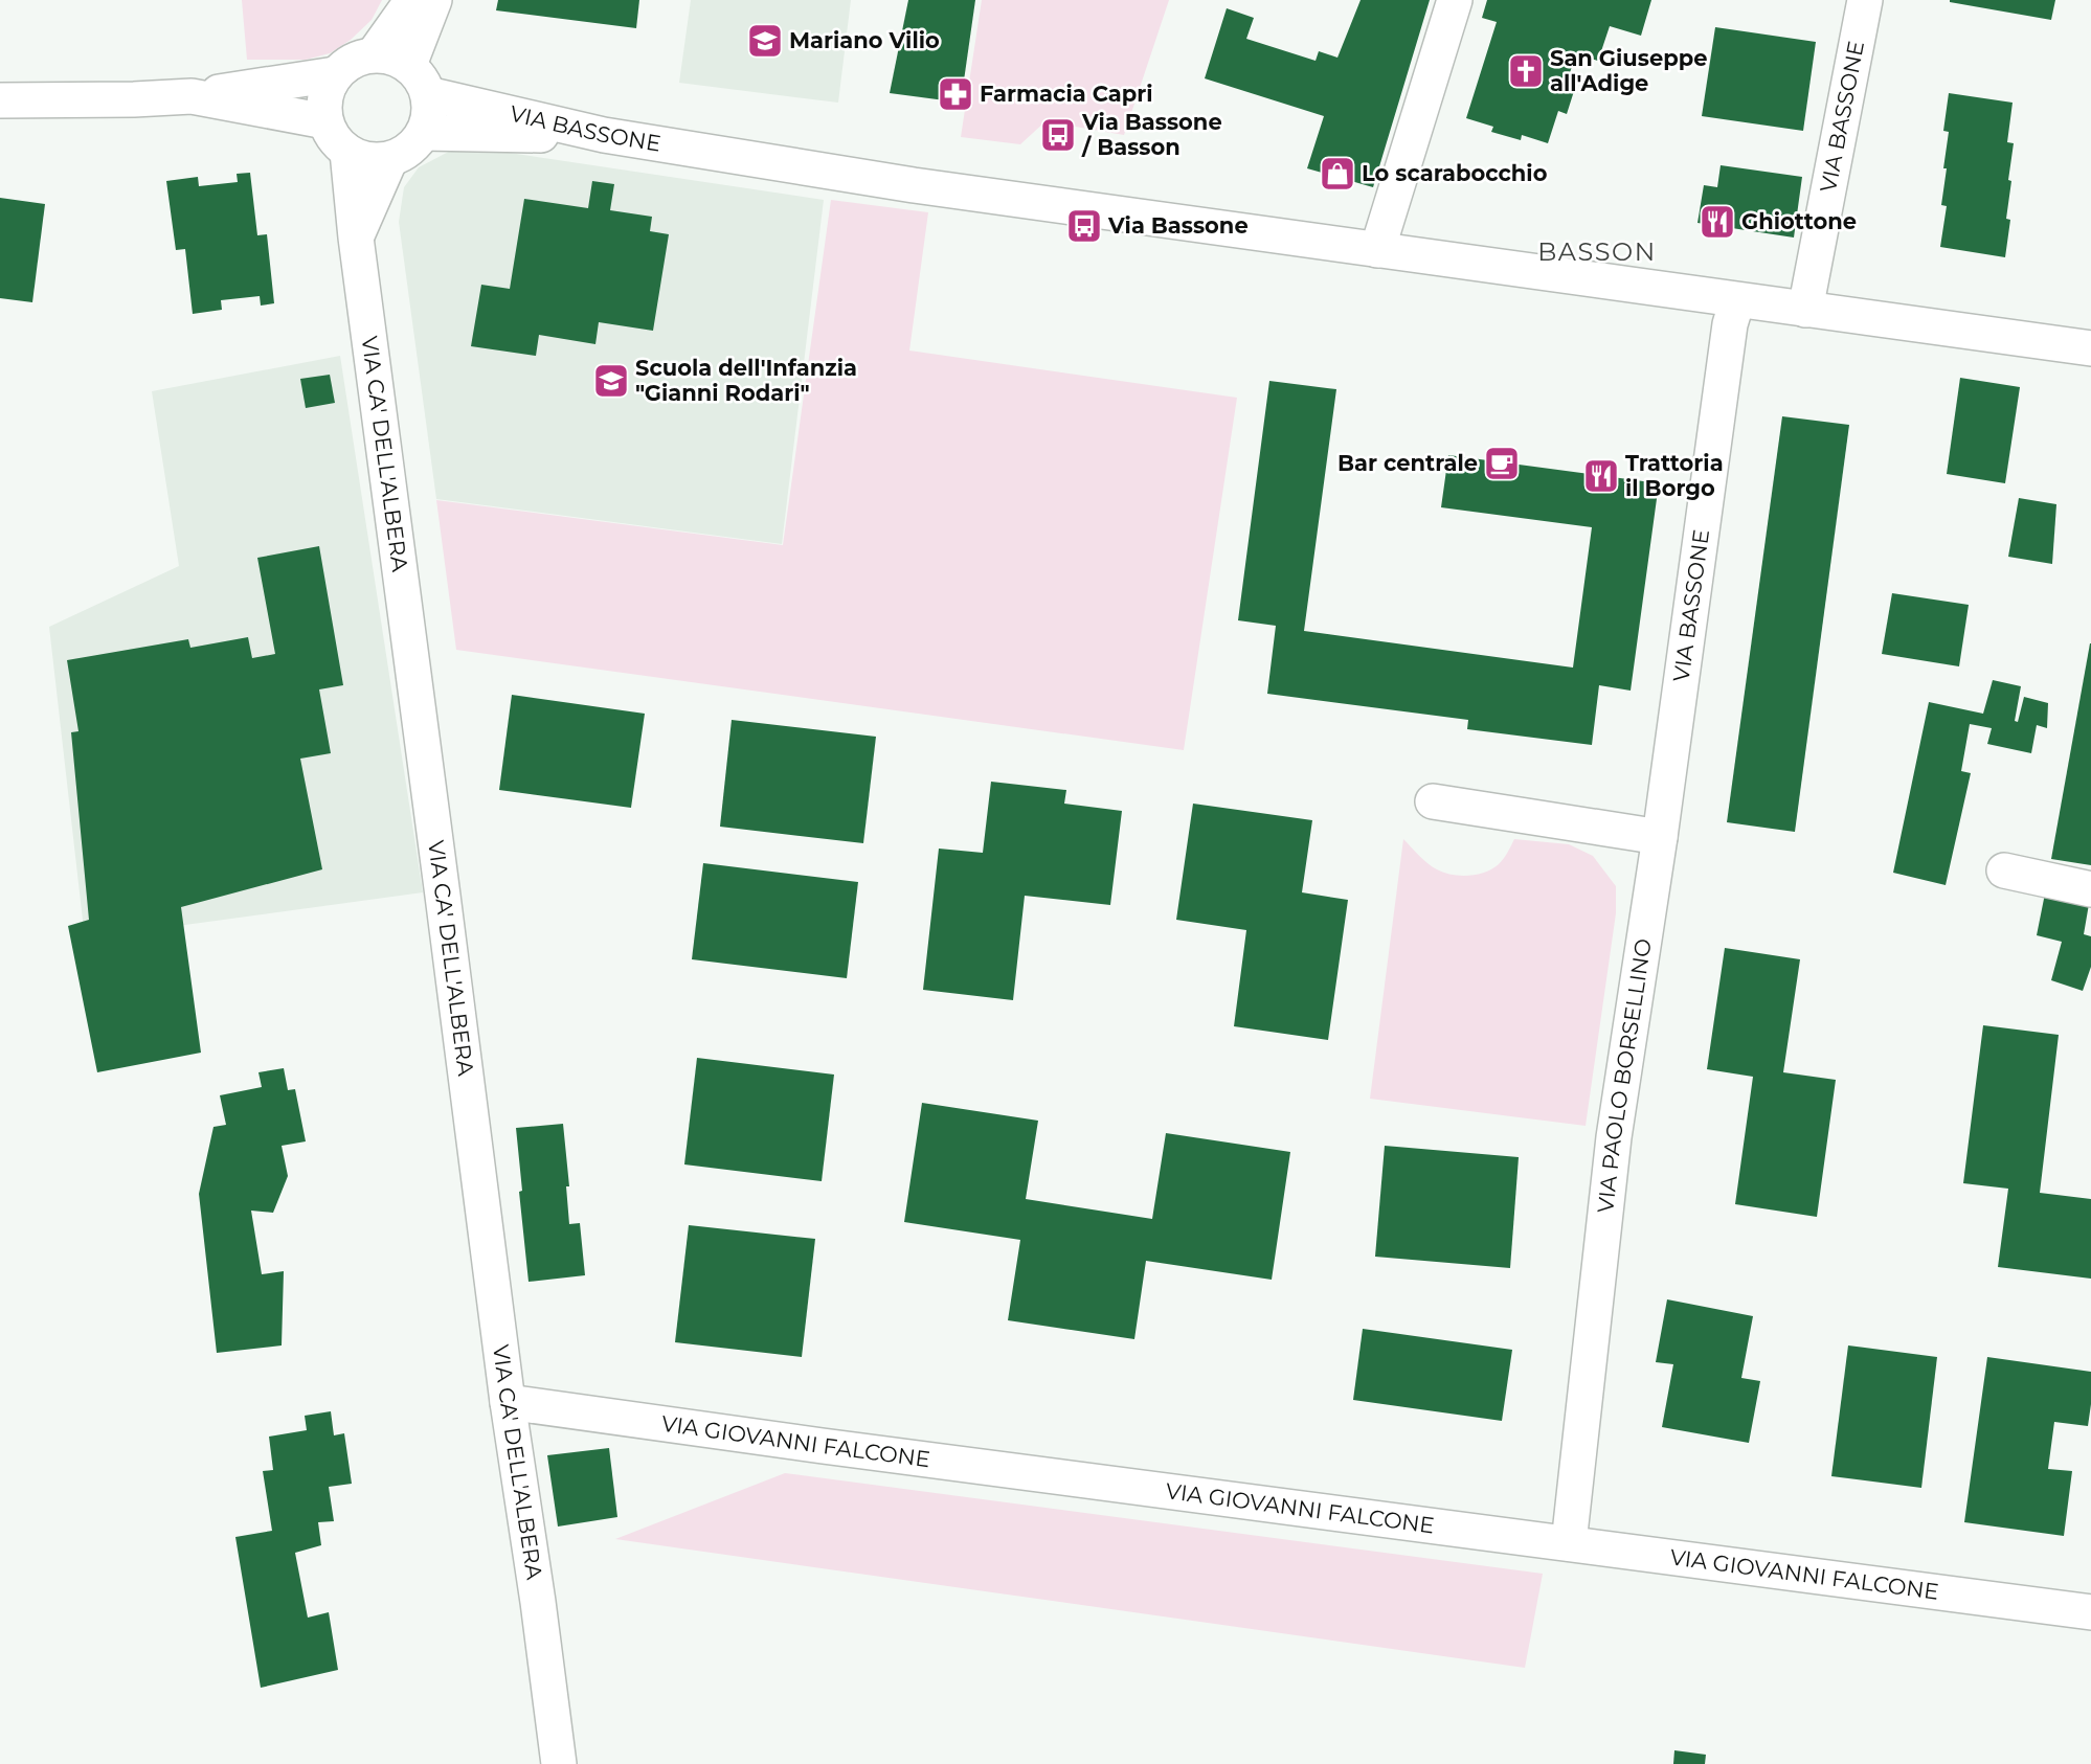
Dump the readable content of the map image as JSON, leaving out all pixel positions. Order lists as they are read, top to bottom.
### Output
{
  "streets": {
    "street": [
      "VIA BASSONE",
      "VIA CA' DELL'ALBERA",
      "VIA PAOLO BORSELLINO",
      "VIA GIOVANNI FALCONE"
    ]
  },
  "crossings": [
    ["VIA BASSONE", "VIA CA' DELL'ALBERA"],
    ["VIA BASSONE", "VIA PAOLO BORSELLINO"],
    ["VIA CA' DELL'ALBERA", "VIA GIOVANNI FALCONE"],
    ["VIA PAOLO BORSELLINO", "VIA GIOVANNI FALCONE"]
  ],
  "districts": ["BASSON"],
  "places": {
    "school or university": ["Mariano Vilio", "Scuola dell'Infanzia \"Gianni Rodari\""],
    "church": ["San Giuseppe all'Adige"],
    "pharmacy": ["Farmacia Capri"],
    "bus stop": ["Via Bassone / Basson", "Via Bassone"],
    "shop": ["Lo scarabocchio"],
    "restaurant": ["Ghiottone", "Trattoria il Borgo"],
    "cafe": ["Bar centrale"]
  }
}
